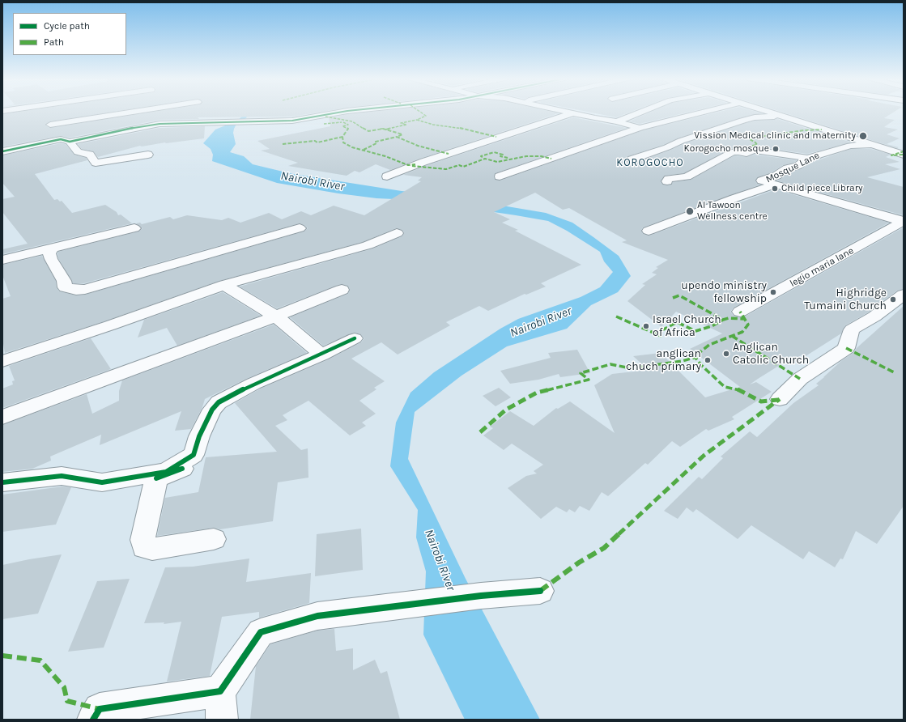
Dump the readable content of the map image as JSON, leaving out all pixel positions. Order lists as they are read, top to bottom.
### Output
{
  "streets": {
    "street": ["Mosque Lane", "legio maria lane"]
  },
  "districts": ["KOROGOCHO"],
  "water": ["Nairobi River"],
  "places": [
    "Vission Medical clinic and maternity",
    "Korogocho mosque",
    "Child piece Library",
    "Al Tawoon Wellness centre",
    "upendo ministry fellowship",
    "Highridge Tumaini Church",
    "Israel Church of Africa",
    "Anglican Catolic Church",
    "anglican chuch primary"
  ],
  "legend": ["Cycle path", "Path"]
}
